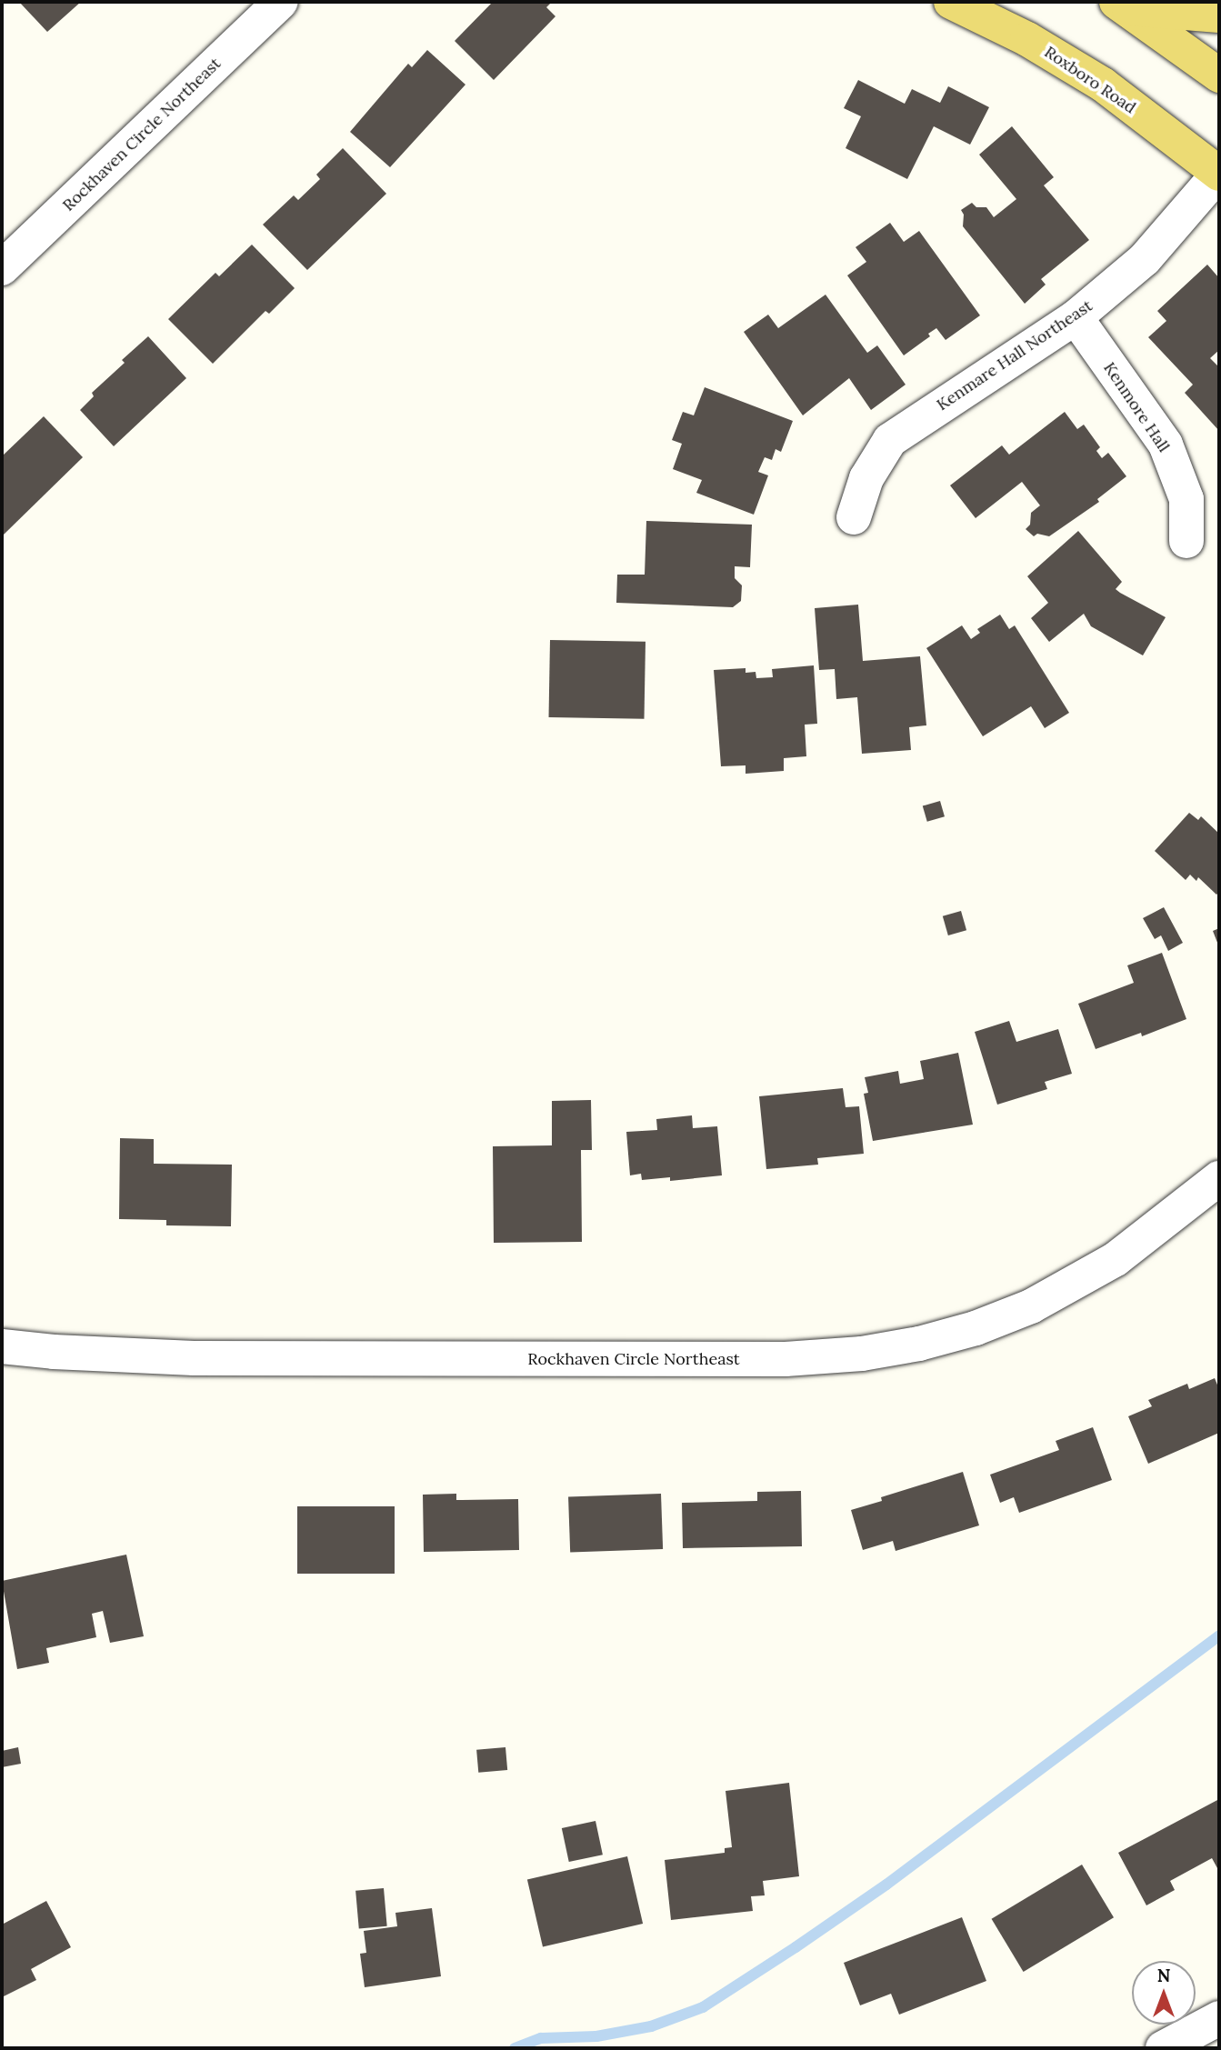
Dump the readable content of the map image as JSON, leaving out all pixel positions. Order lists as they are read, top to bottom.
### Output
{
  "streets": {
    "main road": ["Roxboro Road"],
    "street": ["Rockhaven Circle Northeast", "Kenmare Hall Northeast", "Kenmore Hall"]
  },
  "crossings": [
    ["Roxboro Road", "Kenmare Hall Northeast"],
    ["Kenmare Hall Northeast", "Kenmore Hall"]
  ],
  "north": "top"
}
